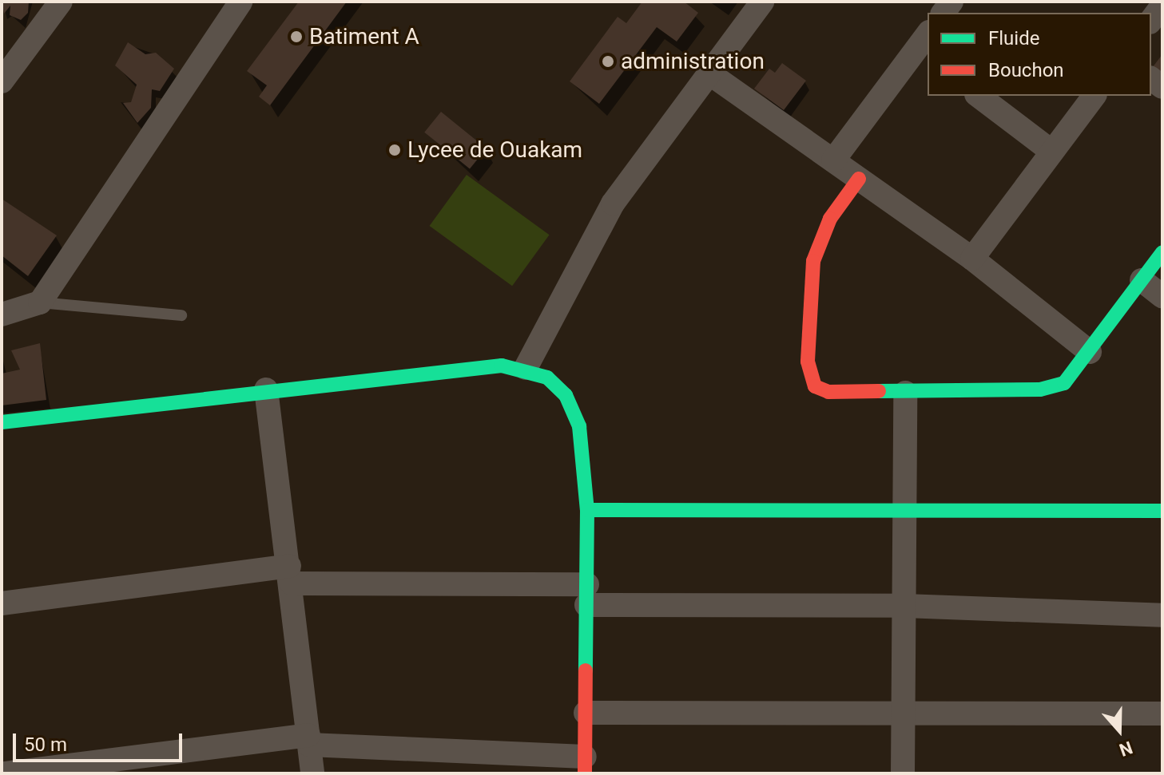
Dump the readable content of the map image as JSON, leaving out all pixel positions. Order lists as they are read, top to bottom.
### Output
{
  "places": ["Batiment A", "administration", "Lycee de Ouakam"],
  "legend": ["Fluide", "Bouchon"],
  "scale_bar": "50 m",
  "north": "bottom"
}
